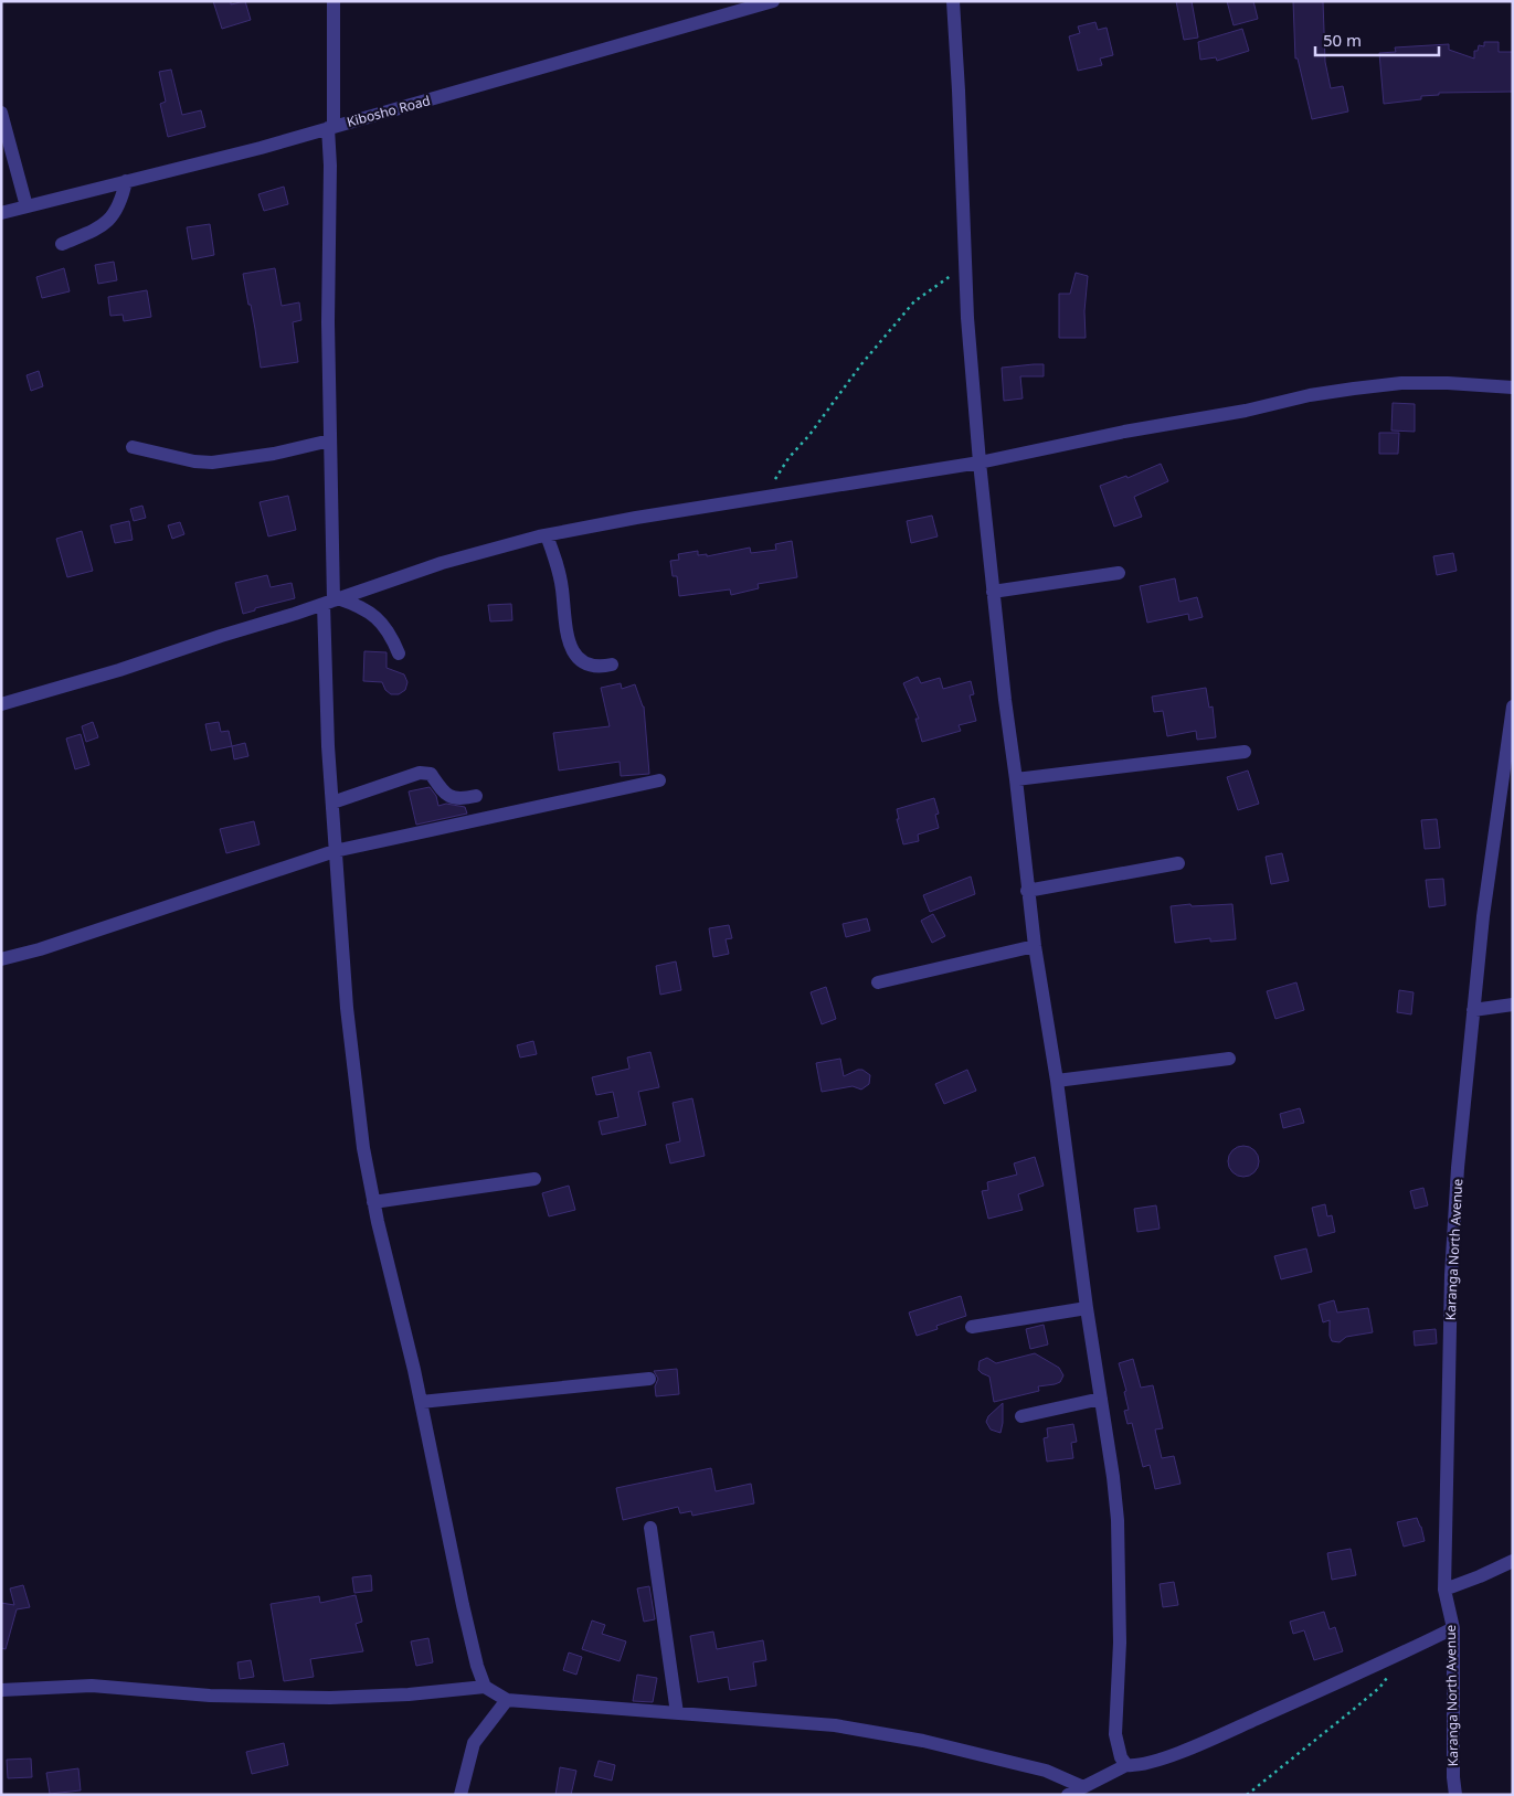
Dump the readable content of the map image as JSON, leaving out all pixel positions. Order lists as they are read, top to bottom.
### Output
{
  "streets": {
    "street": ["Kibosho Road", "Karanga North Avenue"]
  },
  "scale_bar": "50 m"
}
